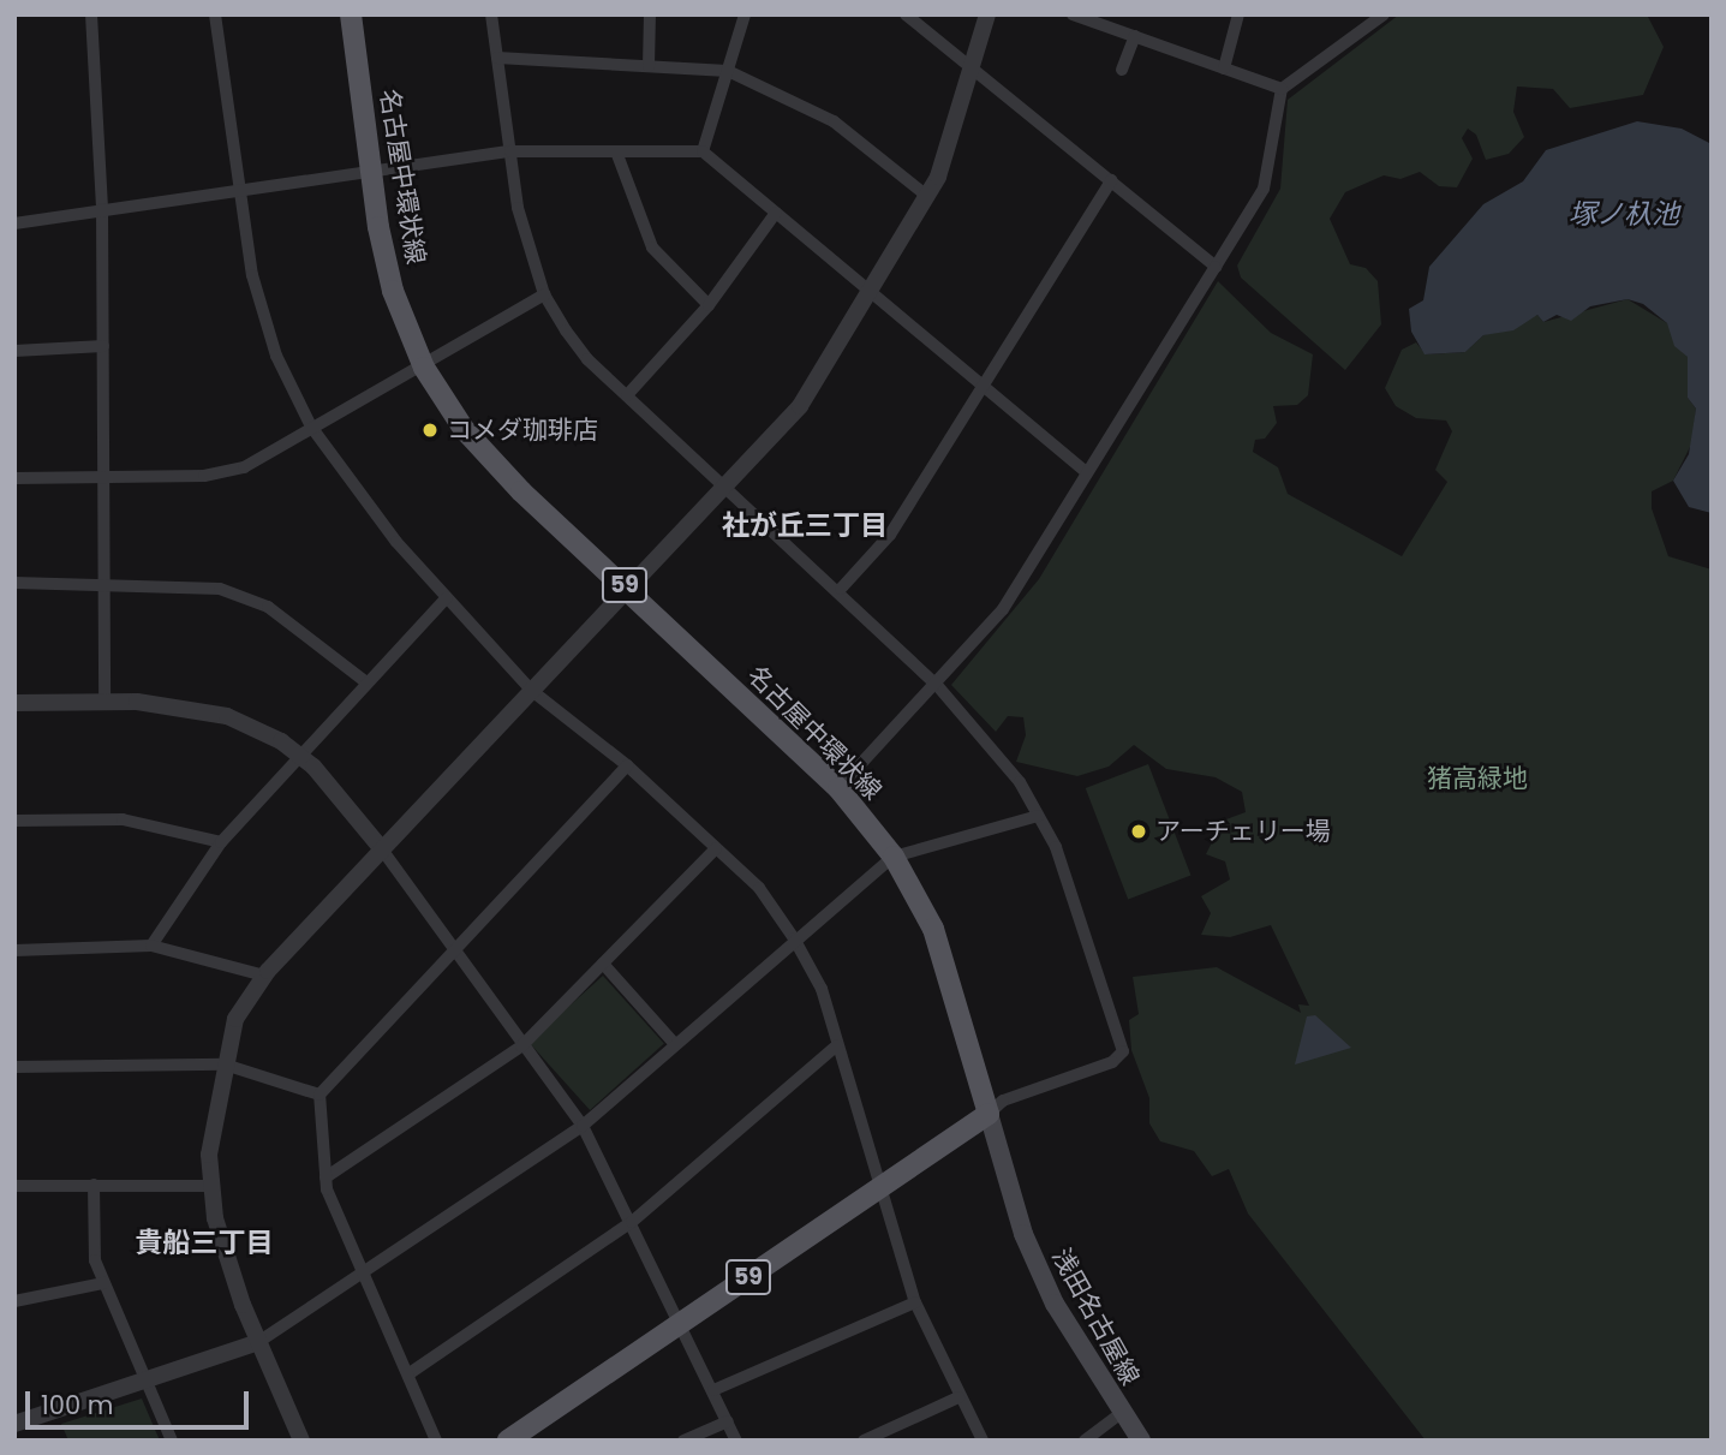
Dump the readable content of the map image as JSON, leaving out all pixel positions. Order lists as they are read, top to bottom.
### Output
{
  "streets": {
    "main road": ["名古屋中環状線", "59", "浅田名古屋線"]
  },
  "crossings": [
    ["名古屋中環状線", "59"],
    ["名古屋中環状線", "浅田名古屋線"],
    ["59", "浅田名古屋線"]
  ],
  "districts": ["社が丘三丁目", "貴船三丁目"],
  "water": ["塚ノ杁池"],
  "parks": ["猪高緑地"],
  "places": ["コメダ珈琲店", "アーチェリー場"],
  "scale_bar": "100 m"
}
